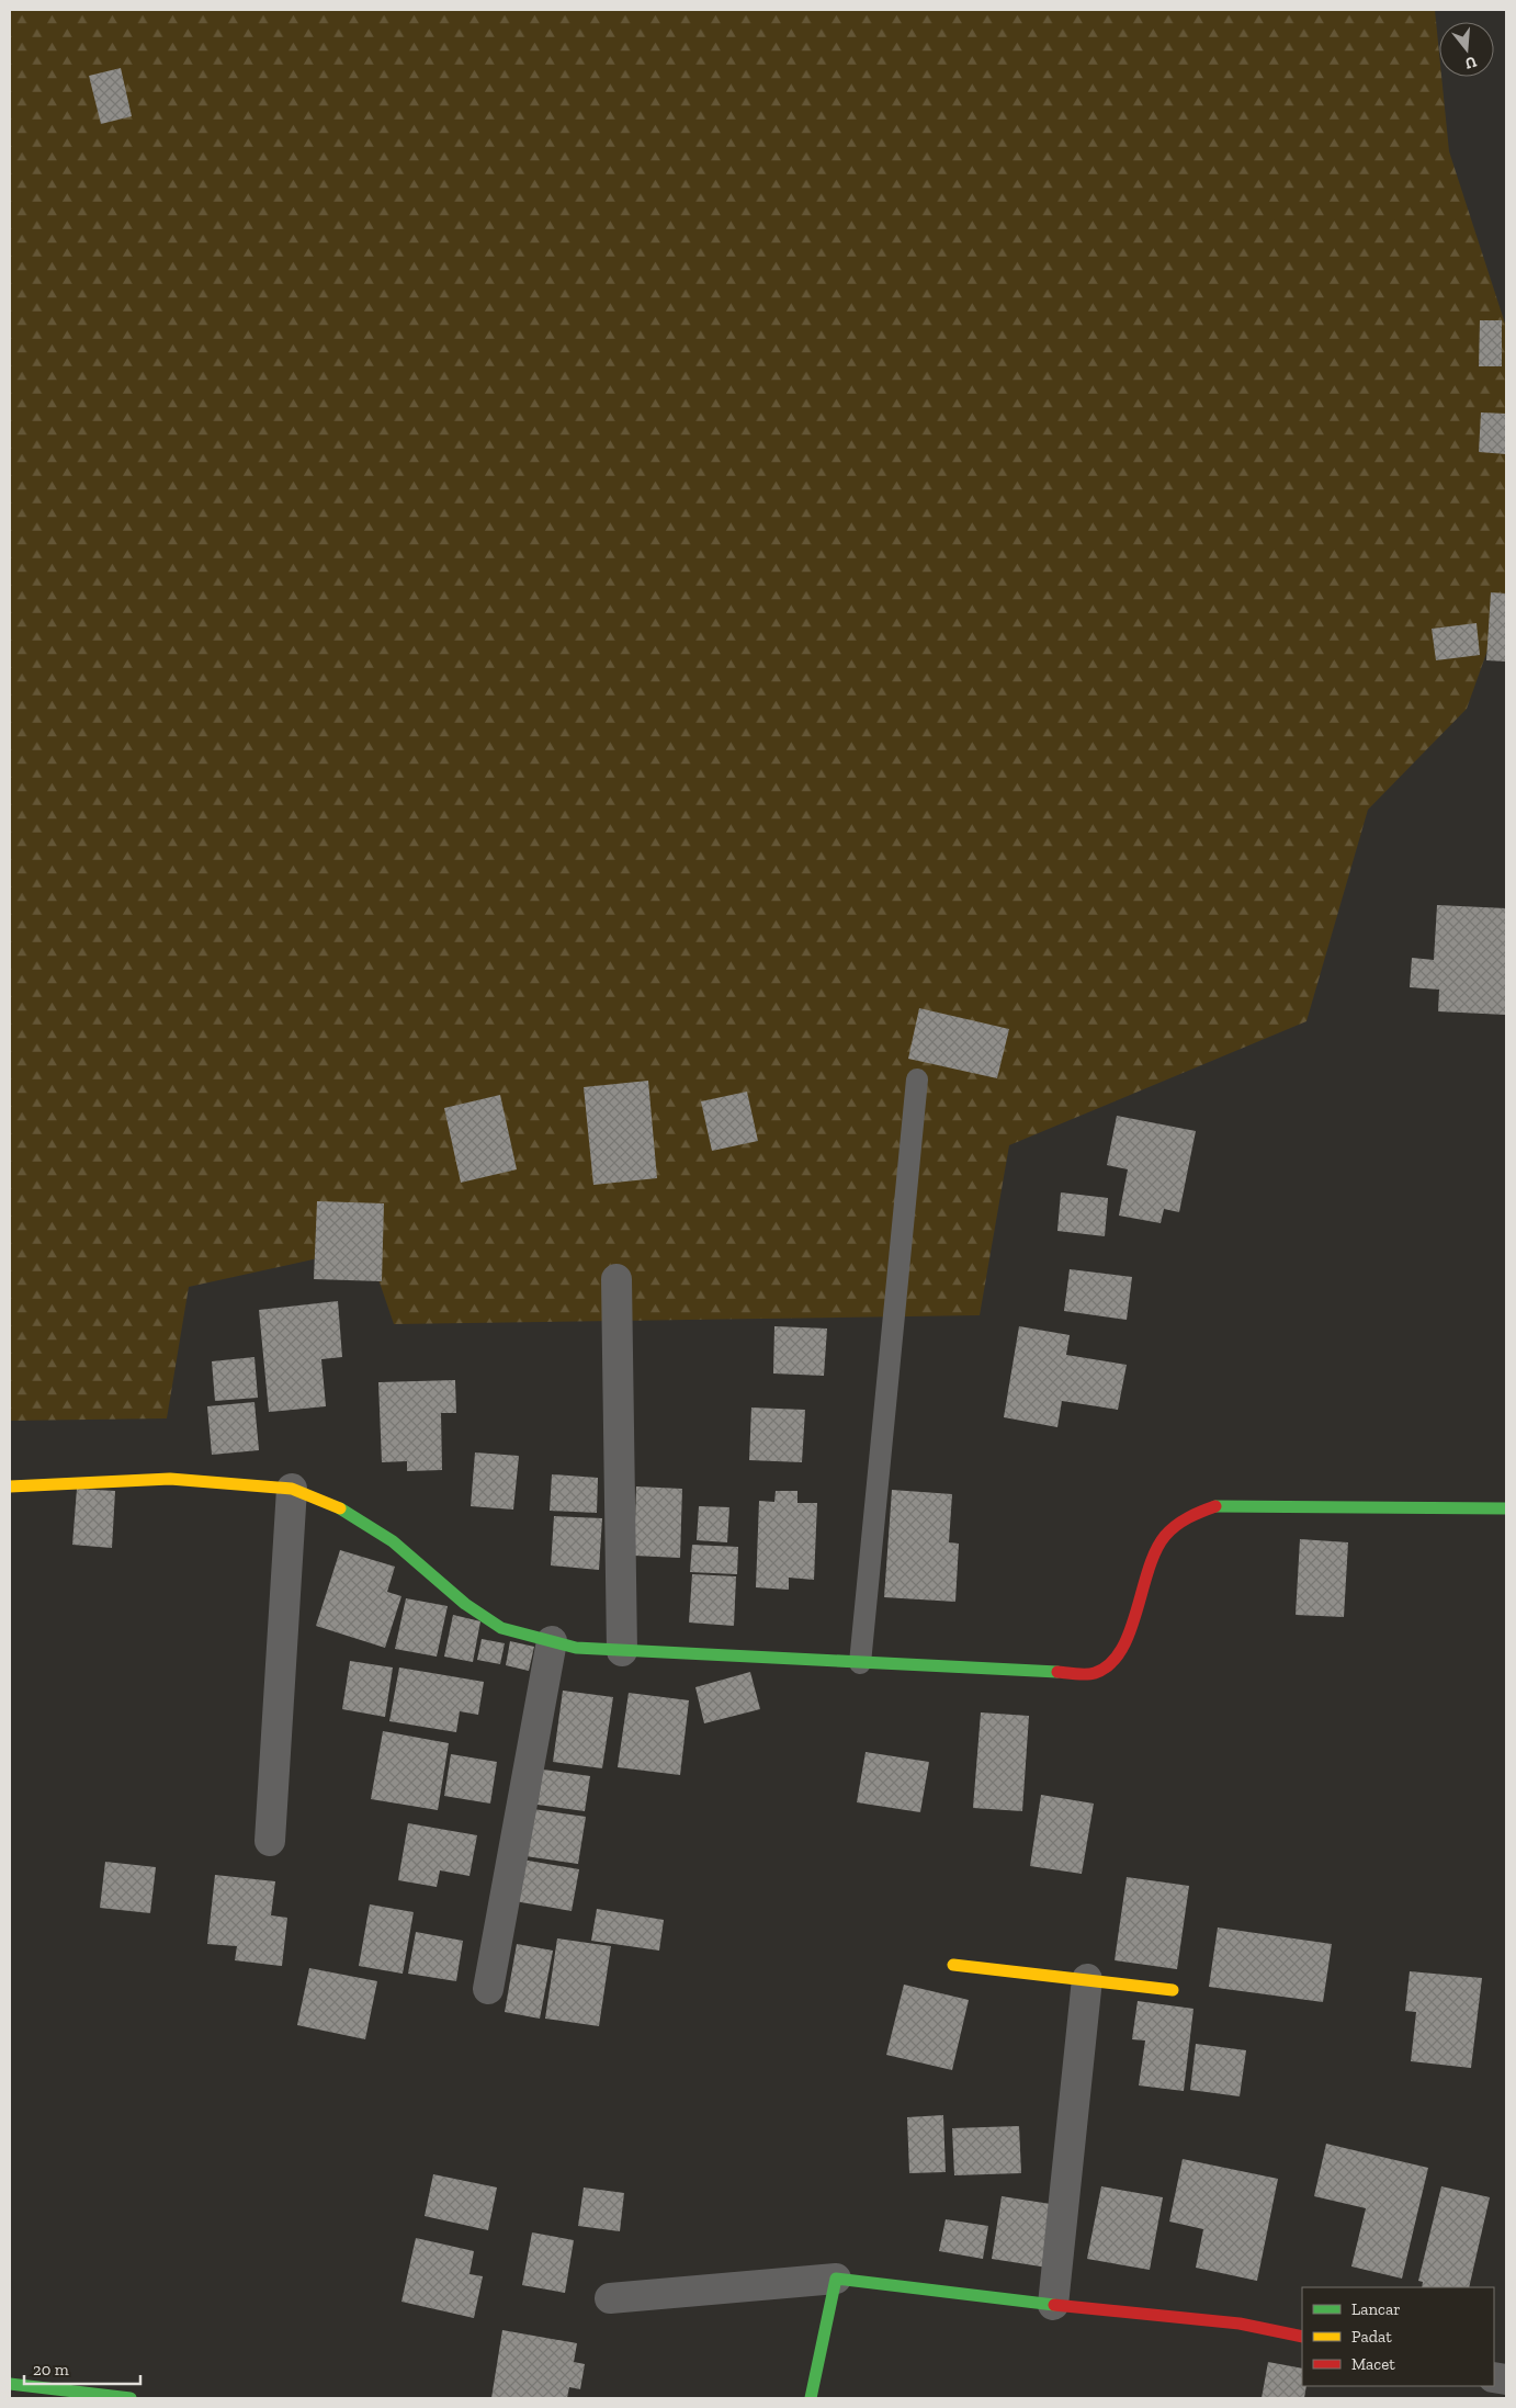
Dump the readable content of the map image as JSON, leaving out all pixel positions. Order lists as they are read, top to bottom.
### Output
{
  "legend": ["Lancar", "Padat", "Macet"],
  "scale_bar": "20 m",
  "north": "bottom"
}
